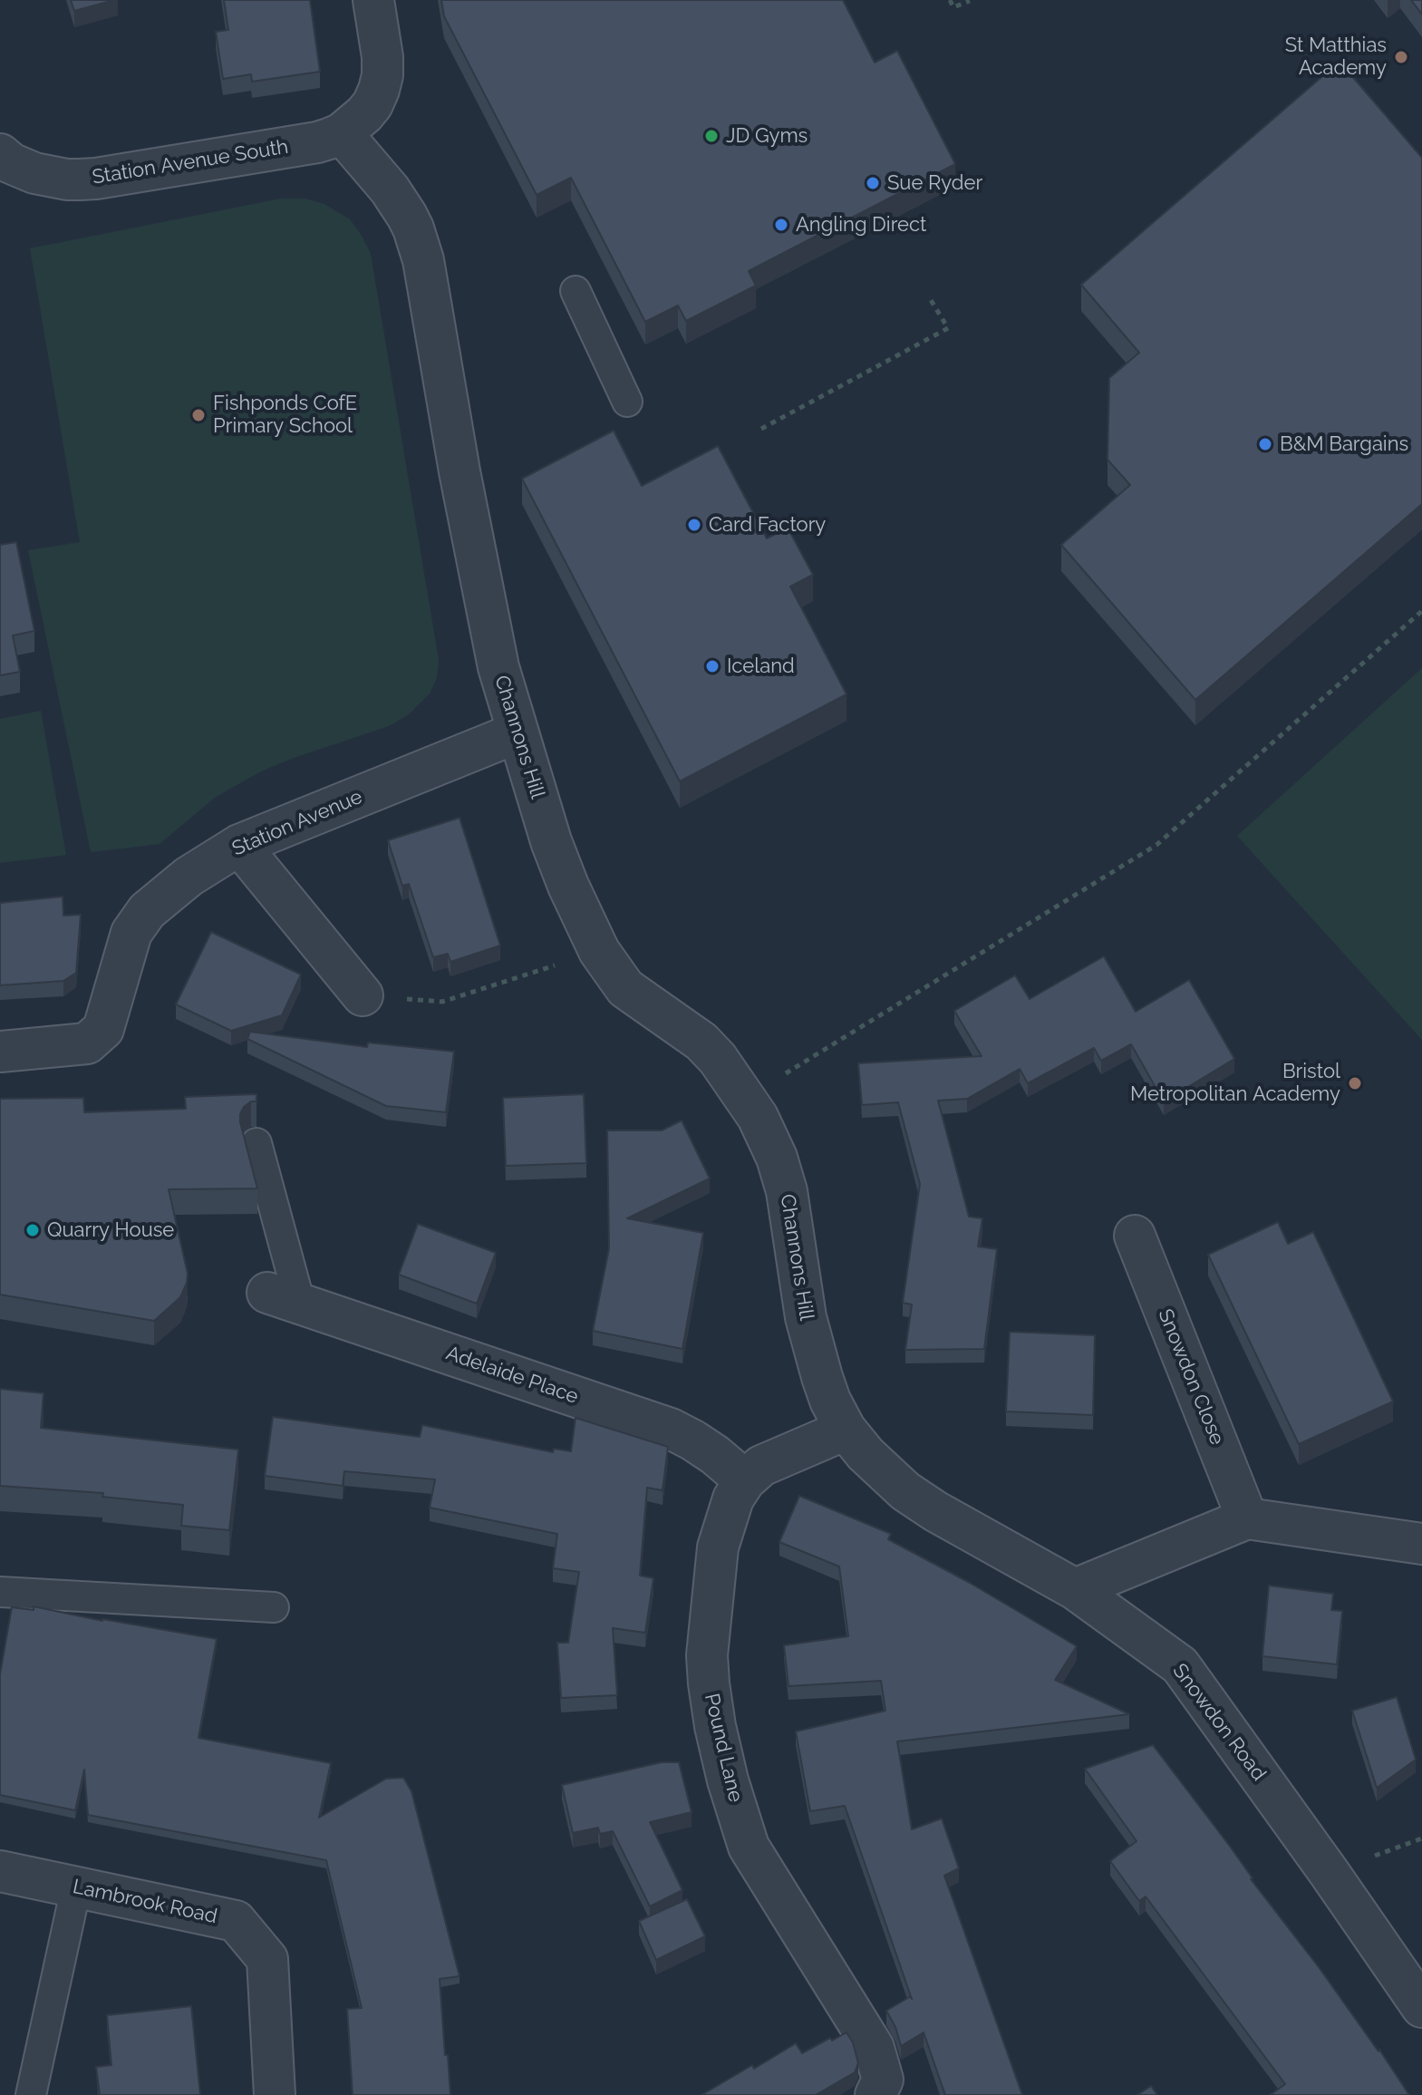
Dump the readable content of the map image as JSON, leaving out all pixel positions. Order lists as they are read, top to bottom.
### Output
{
  "streets": {
    "street": [
      "Station Avenue South",
      "Channons Hill",
      "Station Avenue",
      "Adelaide Place",
      "Snowdon Close",
      "Snowdon Road",
      "Pound Lane",
      "Lambrook Road"
    ]
  },
  "crossings": [
    ["Station Avenue South", "Channons Hill"],
    ["Channons Hill", "Station Avenue"],
    ["Channons Hill", "Snowdon Road"],
    ["Channons Hill", "Pound Lane"],
    ["Adelaide Place", "Pound Lane"],
    ["Snowdon Road", "Pound Lane"]
  ],
  "places": [
    "St Matthias Academy",
    "JD Gyms",
    "Sue Ryder",
    "Angling Direct",
    "Fishponds CofE Primary School",
    "B&M Bargains",
    "Card Factory",
    "Iceland",
    "Bristol Metropolitan Academy",
    "Quarry House"
  ]
}
